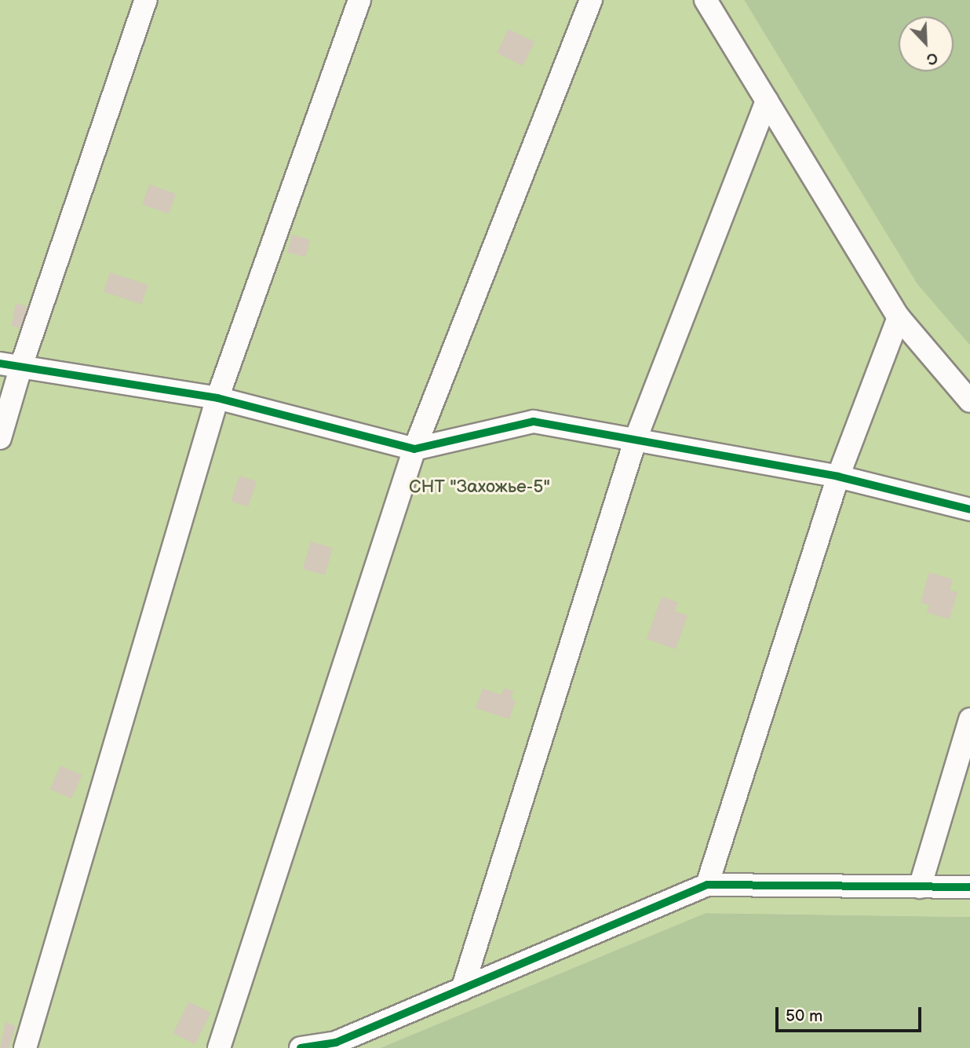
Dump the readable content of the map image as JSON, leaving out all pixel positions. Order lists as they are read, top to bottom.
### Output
{
  "parks": ["СНТ \"Захожье-5\""],
  "scale_bar": "50 m",
  "north": "bottom right"
}
